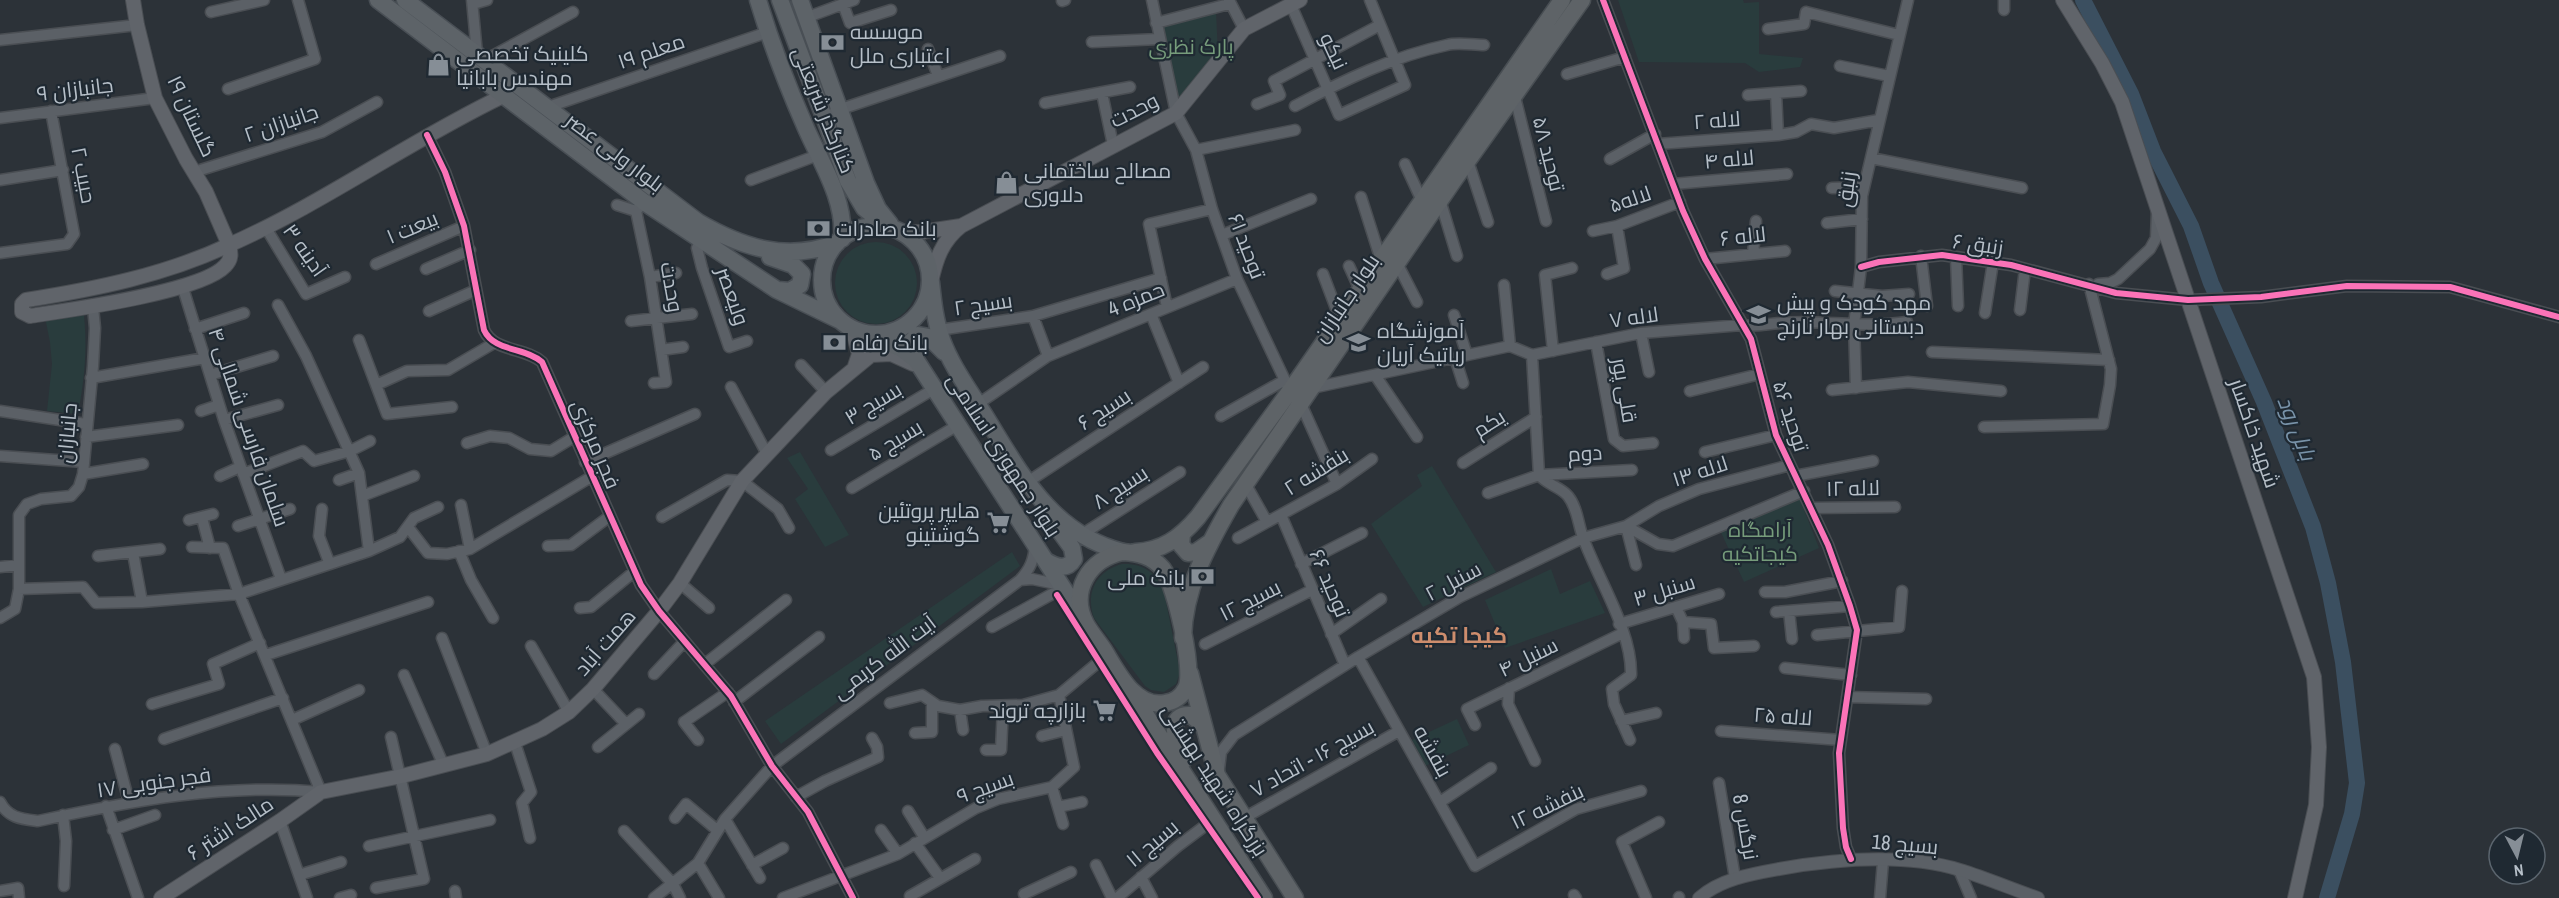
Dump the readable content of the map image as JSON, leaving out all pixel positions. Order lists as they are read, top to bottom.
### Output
{
  "streets": {
    "highway": ["بلوار جانبازان", "بزرگراه شهید بهشتی"],
    "main road": [
      "کنارگذر شریعتی",
      "وحدت",
      "گلستان ۱۹",
      "بلوار ولی عصر",
      "شهید خاکسار",
      "بلوار جمهوری اسلامی",
      "همت آباد",
      "مالک اشتر ۶"
    ],
    "street": [
      "معلم ۱۹",
      "نیکو",
      "جانبازان ۹",
      "لاله ۲",
      "جانبازان ۲",
      "توحید ۵۸",
      "لاله ۴",
      "حبیب ۲",
      "زنبق",
      "لاله۵",
      "بیعت ۱",
      "لاله ۶",
      "زنبق ۶",
      "توحید ۶۱",
      "آدینه ۳",
      "ولیعصر",
      "حمزه 4",
      "بسیج ۲",
      "لاله ۷",
      "قلی پور",
      "بسیج ۳",
      "بسیج ۶",
      "توحید ۵۶",
      "یکم",
      "سلمان فارسی شمالی ۴",
      "جانبازان",
      "بسیج ۵",
      "فجر مرکزی",
      "دوم",
      "بنفشه ۲",
      "لاله ۱۳",
      "بسیج ۸",
      "لاله ۱۲",
      "سنبل ۲",
      "توحید ۶۶",
      "سنبل ۳",
      "بسیج ۱۲",
      "آیت الله کریمی",
      "سنبل ۴",
      "لاله ۲۵",
      "بنفشه",
      "بسیج ۱۶ - اتحاد ۷",
      "فجر جنوبی ۱۷",
      "بسیج ۹",
      "بنفشه ۱۲",
      "نرگس 8",
      "بسیج ۱۱",
      "بسیج 18"
    ]
  },
  "crossings": [
    ["معلم ۱۹", "کنارگذر شریعتی"],
    ["معلم ۱۹", "بلوار ولی عصر"],
    ["نیکو", "وحدت"],
    ["جانبازان ۹", "گلستان ۱۹"],
    ["جانبازان ۹", "حبیب ۲"],
    ["کنارگذر شریعتی", "وحدت"],
    ["کنارگذر شریعتی", "بلوار ولی عصر"],
    ["کنارگذر شریعتی", "بلوار جمهوری اسلامی"],
    ["وحدت", "بلوار ولی عصر"],
    ["وحدت", "توحید ۶۱"],
    ["وحدت", "بلوار جمهوری اسلامی"],
    ["گلستان ۱۹", "جانبازان ۲"],
    ["لاله ۲", "زنبق"],
    ["لاله ۲", "توحید ۵۶"],
    ["بلوار ولی عصر", "ولیعصر"],
    ["بلوار ولی عصر", "بلوار جمهوری اسلامی"],
    ["توحید ۵۸", "بلوار جانبازان"],
    ["لاله ۴", "توحید ۵۶"],
    ["زنبق", "زنبق ۶"],
    ["زنبق", "لاله ۷"],
    ["لاله۵", "توحید ۵۶"],
    ["لاله ۶", "توحید ۵۶"],
    ["زنبق ۶", "شهید خاکسار"],
    ["توحید ۶۱", "بلوار جانبازان"],
    ["توحید ۶۱", "حمزه 4"],
    ["بلوار جانبازان", "بلوار جمهوری اسلامی"],
    ["بلوار جانبازان", "بزرگراه شهید بهشتی"],
    ["حمزه 4", "بلوار جمهوری اسلامی"],
    ["بسیج ۲", "بلوار جمهوری اسلامی"],
    ["لاله ۷", "قلی پور"],
    ["لاله ۷", "توحید ۵۶"],
    ["بسیج ۳", "بلوار جمهوری اسلامی"],
    ["بسیج ۶", "بلوار جمهوری اسلامی"],
    ["توحید ۵۶", "لاله ۱۳"],
    ["توحید ۵۶", "لاله ۱۲"],
    ["توحید ۵۶", "لاله ۲۵"],
    ["توحید ۵۶", "بسیج 18"],
    ["بسیج ۵", "بلوار جمهوری اسلامی"],
    ["فجر مرکزی", "همت آباد"],
    ["فجر مرکزی", "آیت الله کریمی"],
    ["فجر مرکزی", "بسیج ۹"],
    ["بلوار جمهوری اسلامی", "بسیج ۸"],
    ["بلوار جمهوری اسلامی", "همت آباد"],
    ["بلوار جمهوری اسلامی", "بزرگراه شهید بهشتی"],
    ["بنفشه ۲", "توحید ۶۶"],
    ["لاله ۱۳", "سنبل ۲"],
    ["سنبل ۲", "توحید ۶۶"],
    ["سنبل ۲", "بنفشه"],
    ["سنبل ۲", "بزرگراه شهید بهشتی"],
    ["توحید ۶۶", "بسیج ۱۲"],
    ["سنبل ۳", "سنبل ۴"],
    ["همت آباد", "فجر جنوبی ۱۷"],
    ["همت آباد", "مالک اشتر ۶"],
    ["بنفشه", "بسیج ۱۶ - اتحاد ۷"],
    ["بنفشه", "بنفشه ۱۲"],
    ["بسیج ۱۶ - اتحاد ۷", "بزرگراه شهید بهشتی"],
    ["بزرگراه شهید بهشتی", "بسیج ۱۱"],
    ["فجر جنوبی ۱۷", "مالک اشتر ۶"],
    ["نرگس 8", "بسیج 18"]
  ],
  "districts": ["کیجا تکیه"],
  "water": ["بابل رود"],
  "parks": ["پارک نظری", "آرامگاه کیجاتکیه"],
  "places": {
    "bank": [
      "موسسه اعتباری ملل",
      "بانک صادرات",
      "بانک رفاه",
      "بانک ملی"
    ],
    "shop": ["کلینیک تخصصی مهندس بابانیا", "مصالح ساختمانی دلاوری"],
    "school or university": ["مهد کودک و پیش دبستانی بهار نارنج", "آموزشگاه رباتیک آریان"],
    "supermarket": ["هایپر پروتئین گوشتینو", "بازارچه تروند"]
  },
  "north": "bottom"
}
